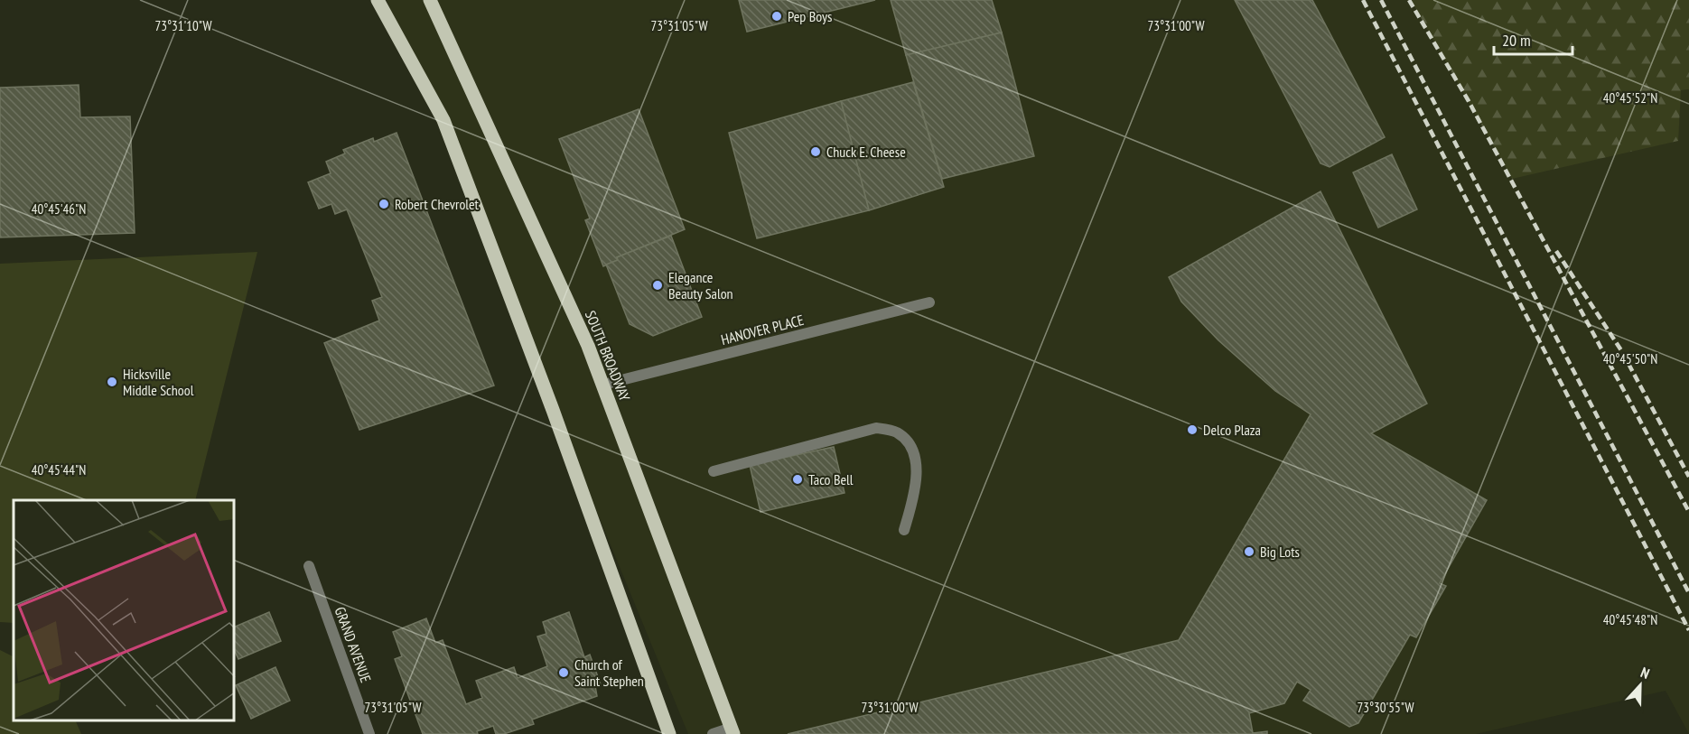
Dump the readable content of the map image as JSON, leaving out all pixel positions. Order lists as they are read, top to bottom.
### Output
{
  "streets": {
    "main road": ["SOUTH BROADWAY"],
    "street": ["HANOVER PLACE", "GRAND AVENUE"]
  },
  "crossings": [
    ["HANOVER PLACE", "SOUTH BROADWAY"]
  ],
  "places": [
    "Pep Boys",
    "Chuck E. Cheese",
    "Robert Chevrolet",
    "Elegance Beauty Salon",
    "Hicksville Middle School",
    "Delco Plaza",
    "Taco Bell",
    "Big Lots",
    "Church of Saint Stephen"
  ],
  "scale_bar": "20 m",
  "north": "top",
  "coordinates": [
    "73°31'10\"W",
    "73°31'05\"W",
    "73°31'00\"W",
    "40°45'52\"N",
    "40°45'46\"N",
    "40°45'50\"N",
    "40°45'44\"N",
    "40°45'48\"N",
    "73°30'55\"W"
  ]
}
